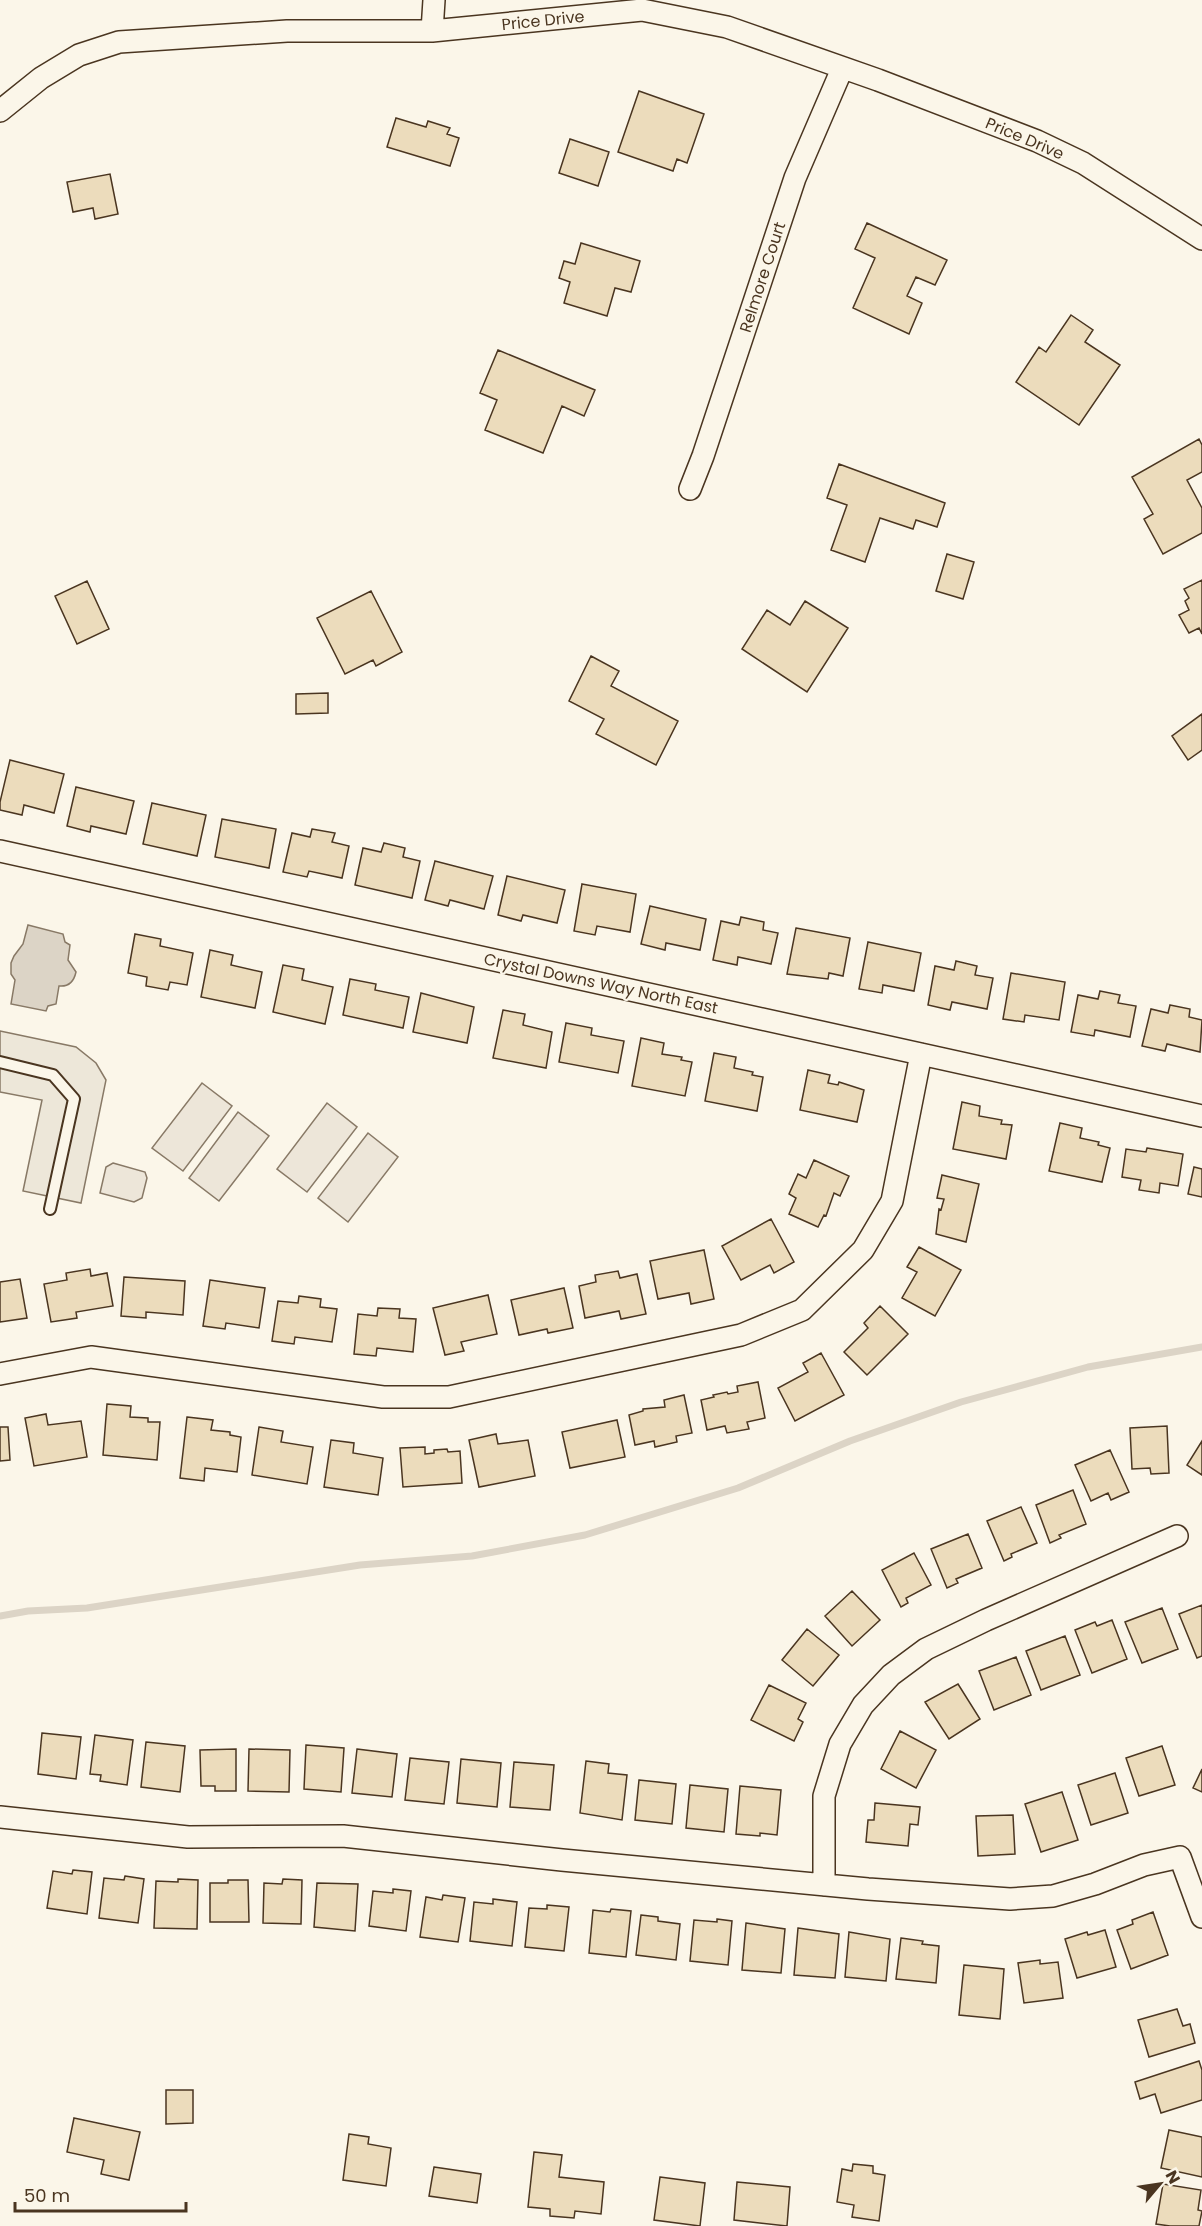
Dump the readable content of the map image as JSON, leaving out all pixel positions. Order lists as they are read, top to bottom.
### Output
{
  "streets": {
    "street": ["Price Drive", "Relmore Court", "Crystal Downs Way North East"]
  },
  "crossings": [
    ["Price Drive", "Relmore Court"]
  ],
  "scale_bar": "50 m",
  "north": "top right"
}
